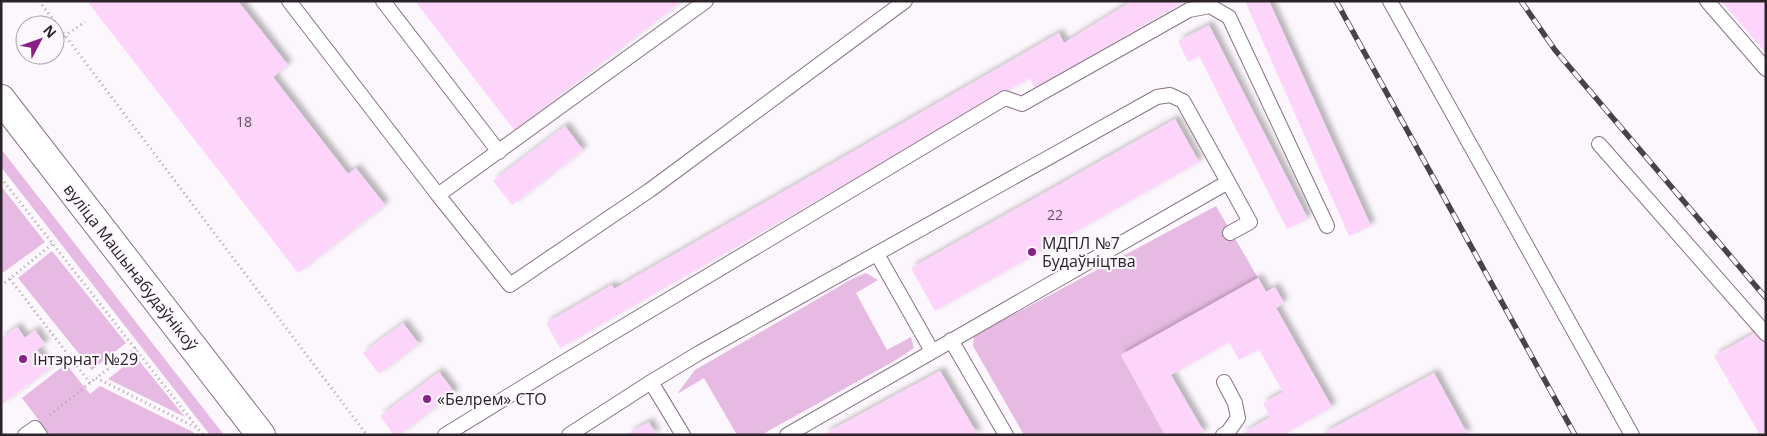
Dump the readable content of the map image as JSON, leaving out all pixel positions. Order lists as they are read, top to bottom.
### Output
{
  "streets": {
    "main road": ["вуліца Машынабудаўнікоў"]
  },
  "places": ["МДПЛ №7 Будаўніцтва", "Інтэрнат №29", "«Белрем» СТО"],
  "house_numbers": ["18", "22"],
  "north": "top right"
}
